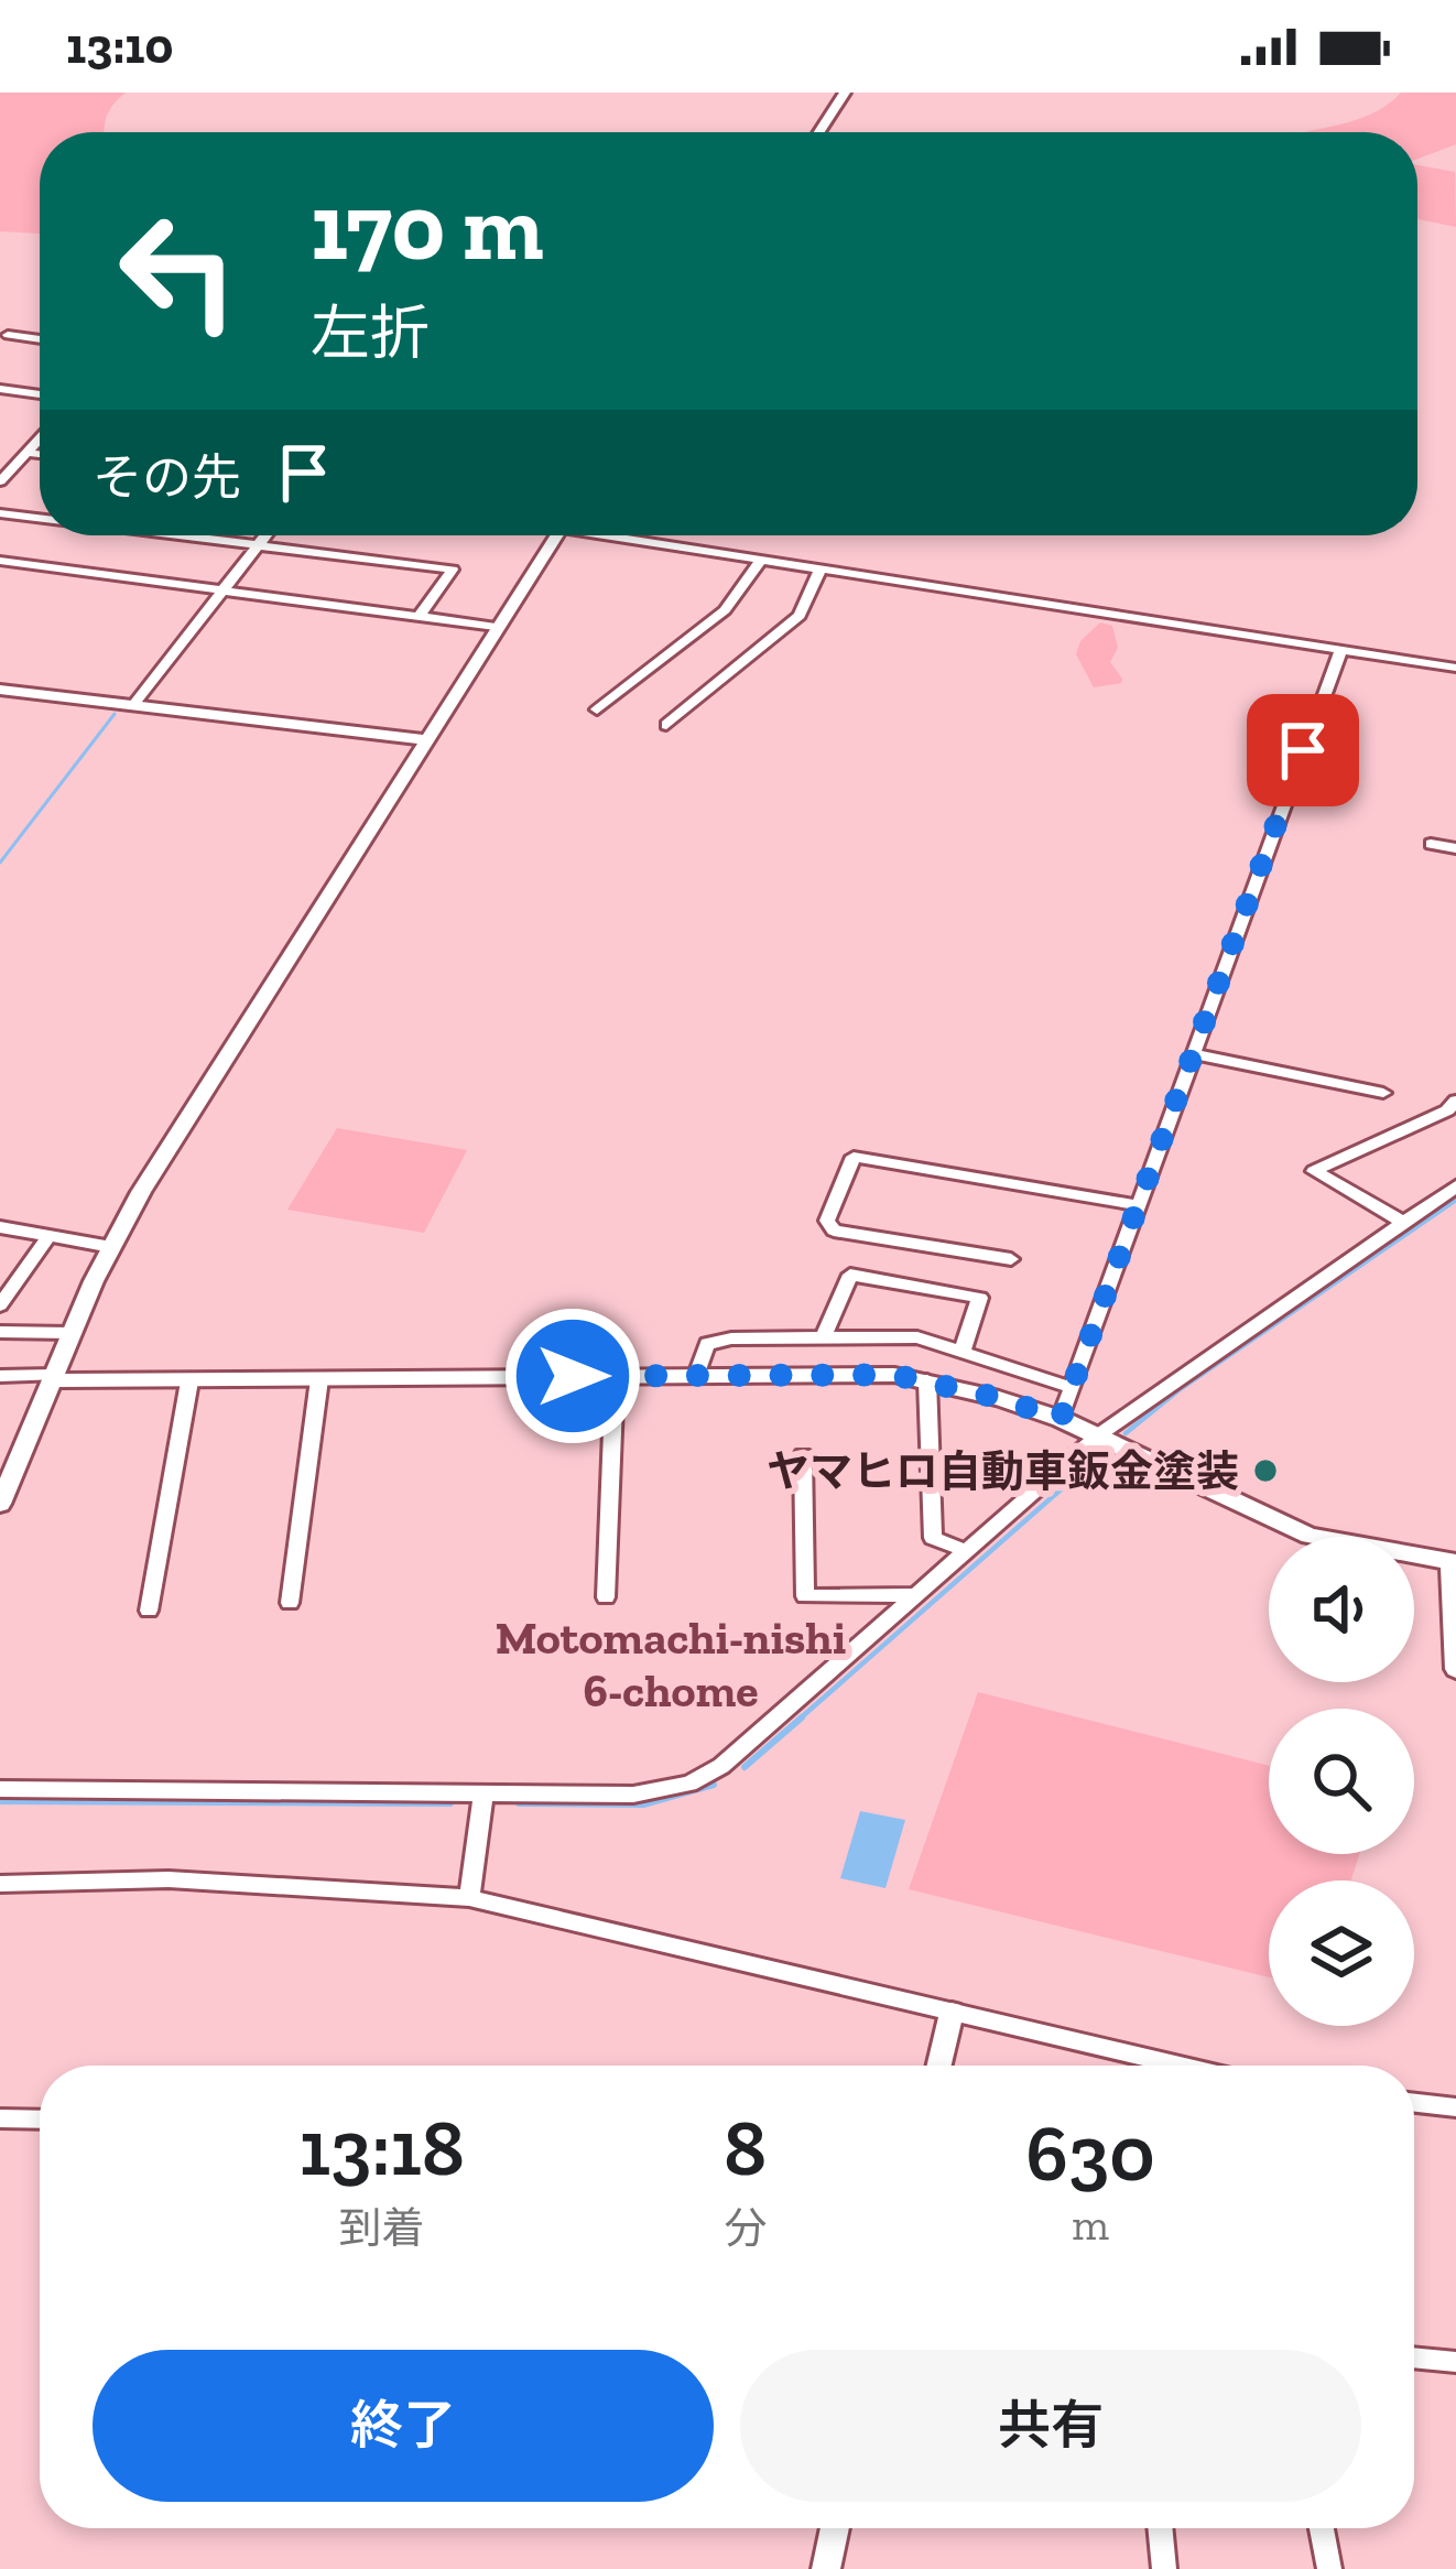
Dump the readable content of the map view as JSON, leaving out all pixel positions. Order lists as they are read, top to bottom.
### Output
{
  "districts": ["Motomachi-nishi 6-chome"],
  "places": ["ヤマヒロ自動車鈑金塗装"],
  "page": {
    "status": "13:10",
    "turn": ["170 m", "左折"],
    "then": "その先",
    "eta": [
      "13:18",
      "到着",
      "8",
      "分",
      "630",
      "m"
    ],
    "buttons": ["終了", "共有"]
  }
}
